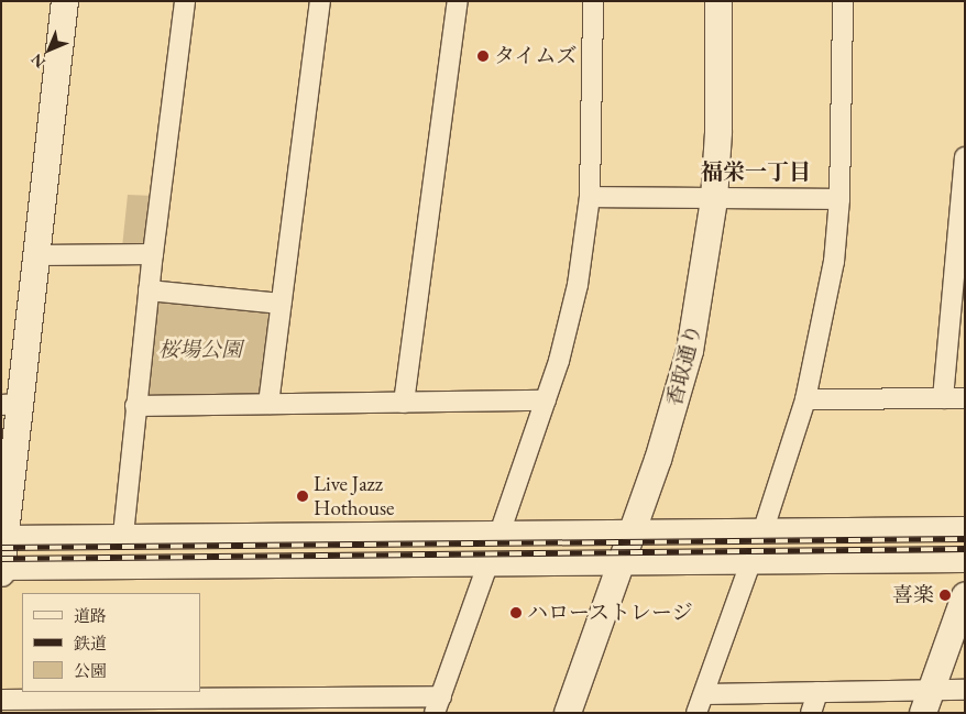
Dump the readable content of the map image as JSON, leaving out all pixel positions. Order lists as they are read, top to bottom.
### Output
{
  "streets": {
    "street": ["香取通り"]
  },
  "districts": ["福栄一丁目"],
  "parks": ["桜場公園"],
  "places": [
    "タイムズ",
    "Live Jazz Hothouse",
    "喜楽",
    "ハローストレージ"
  ],
  "legend": ["道路", "鉄道", "公園"],
  "north": "bottom left"
}
